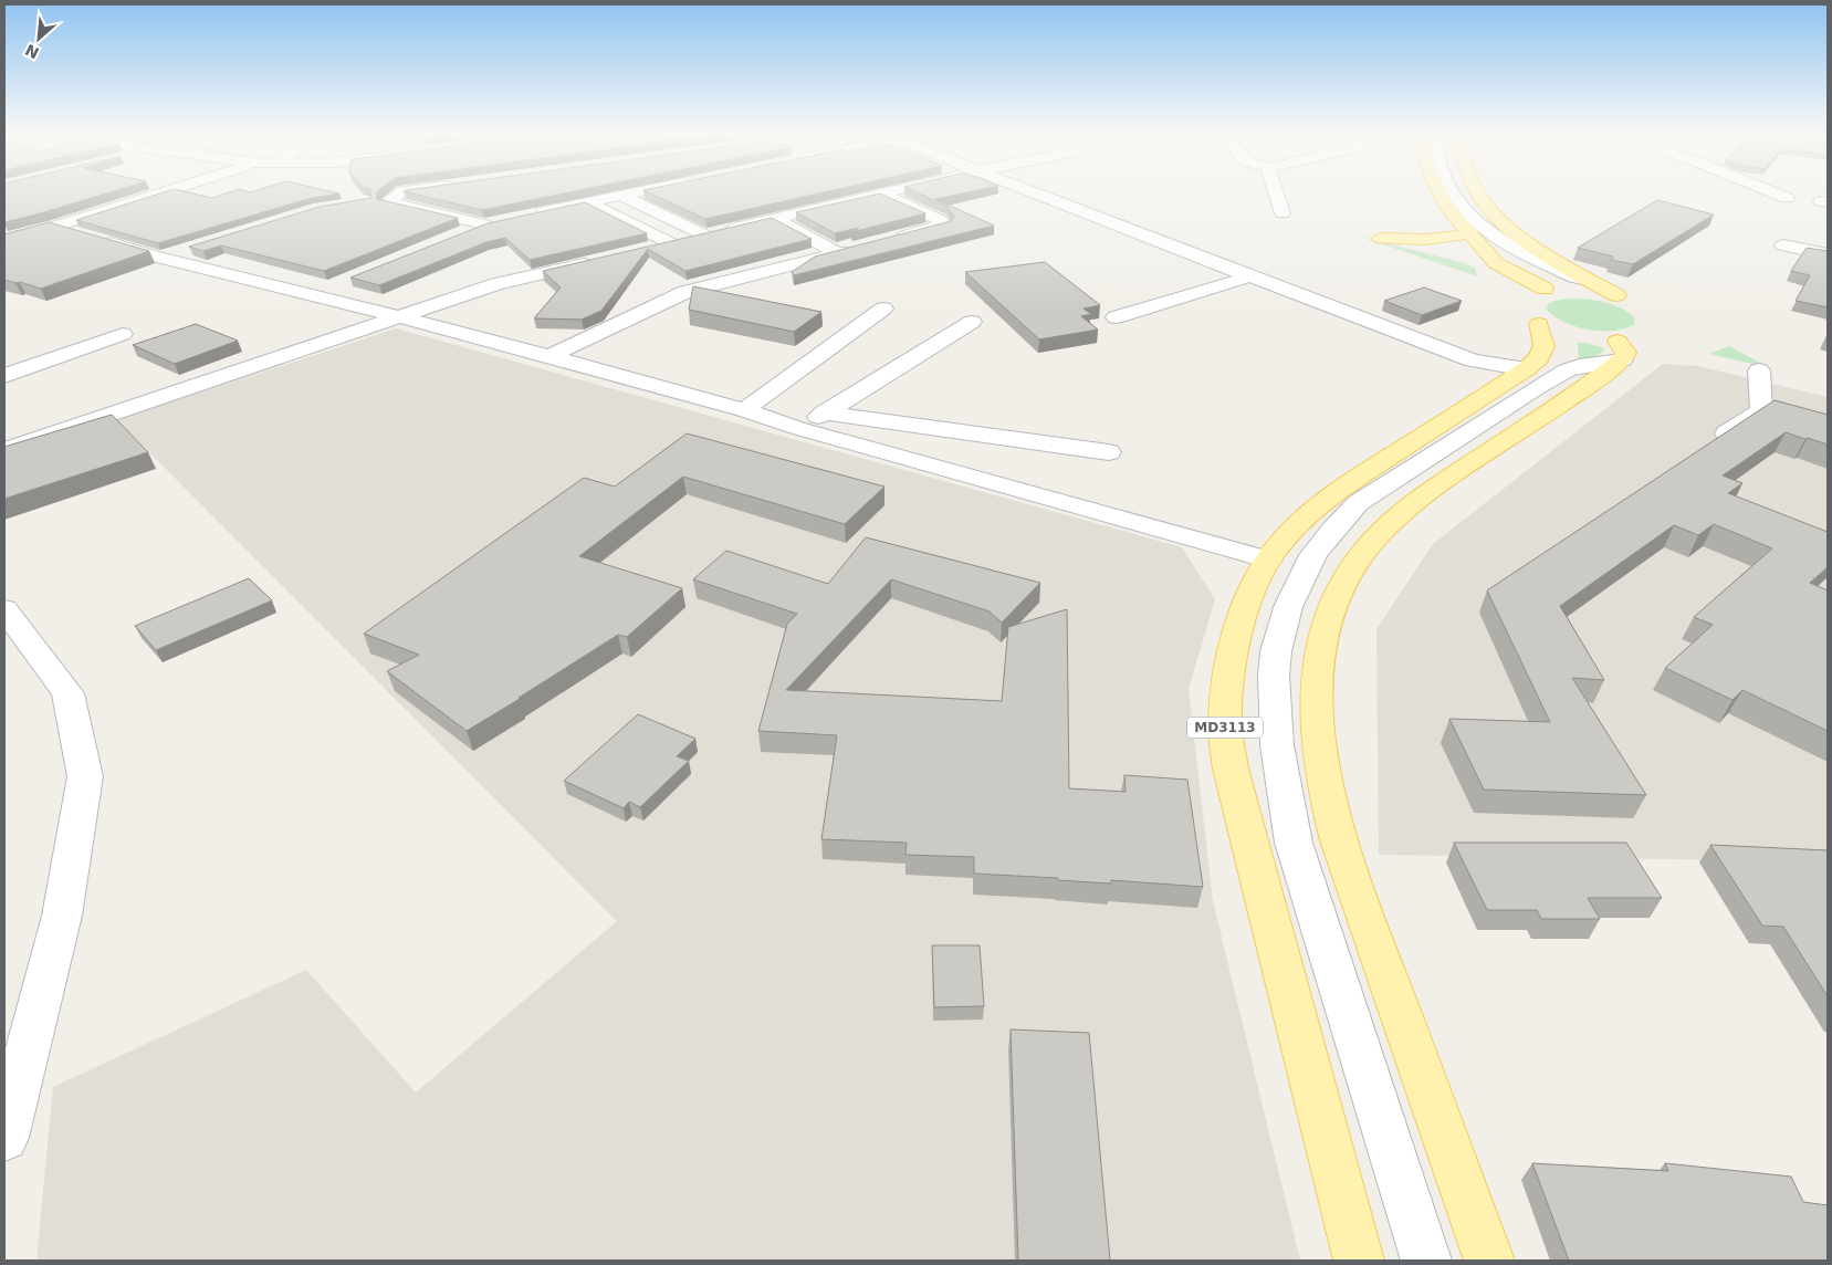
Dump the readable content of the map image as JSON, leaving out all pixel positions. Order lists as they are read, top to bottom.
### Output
{
  "streets": {
    "main road": ["MD3113"]
  },
  "north": "bottom left"
}
